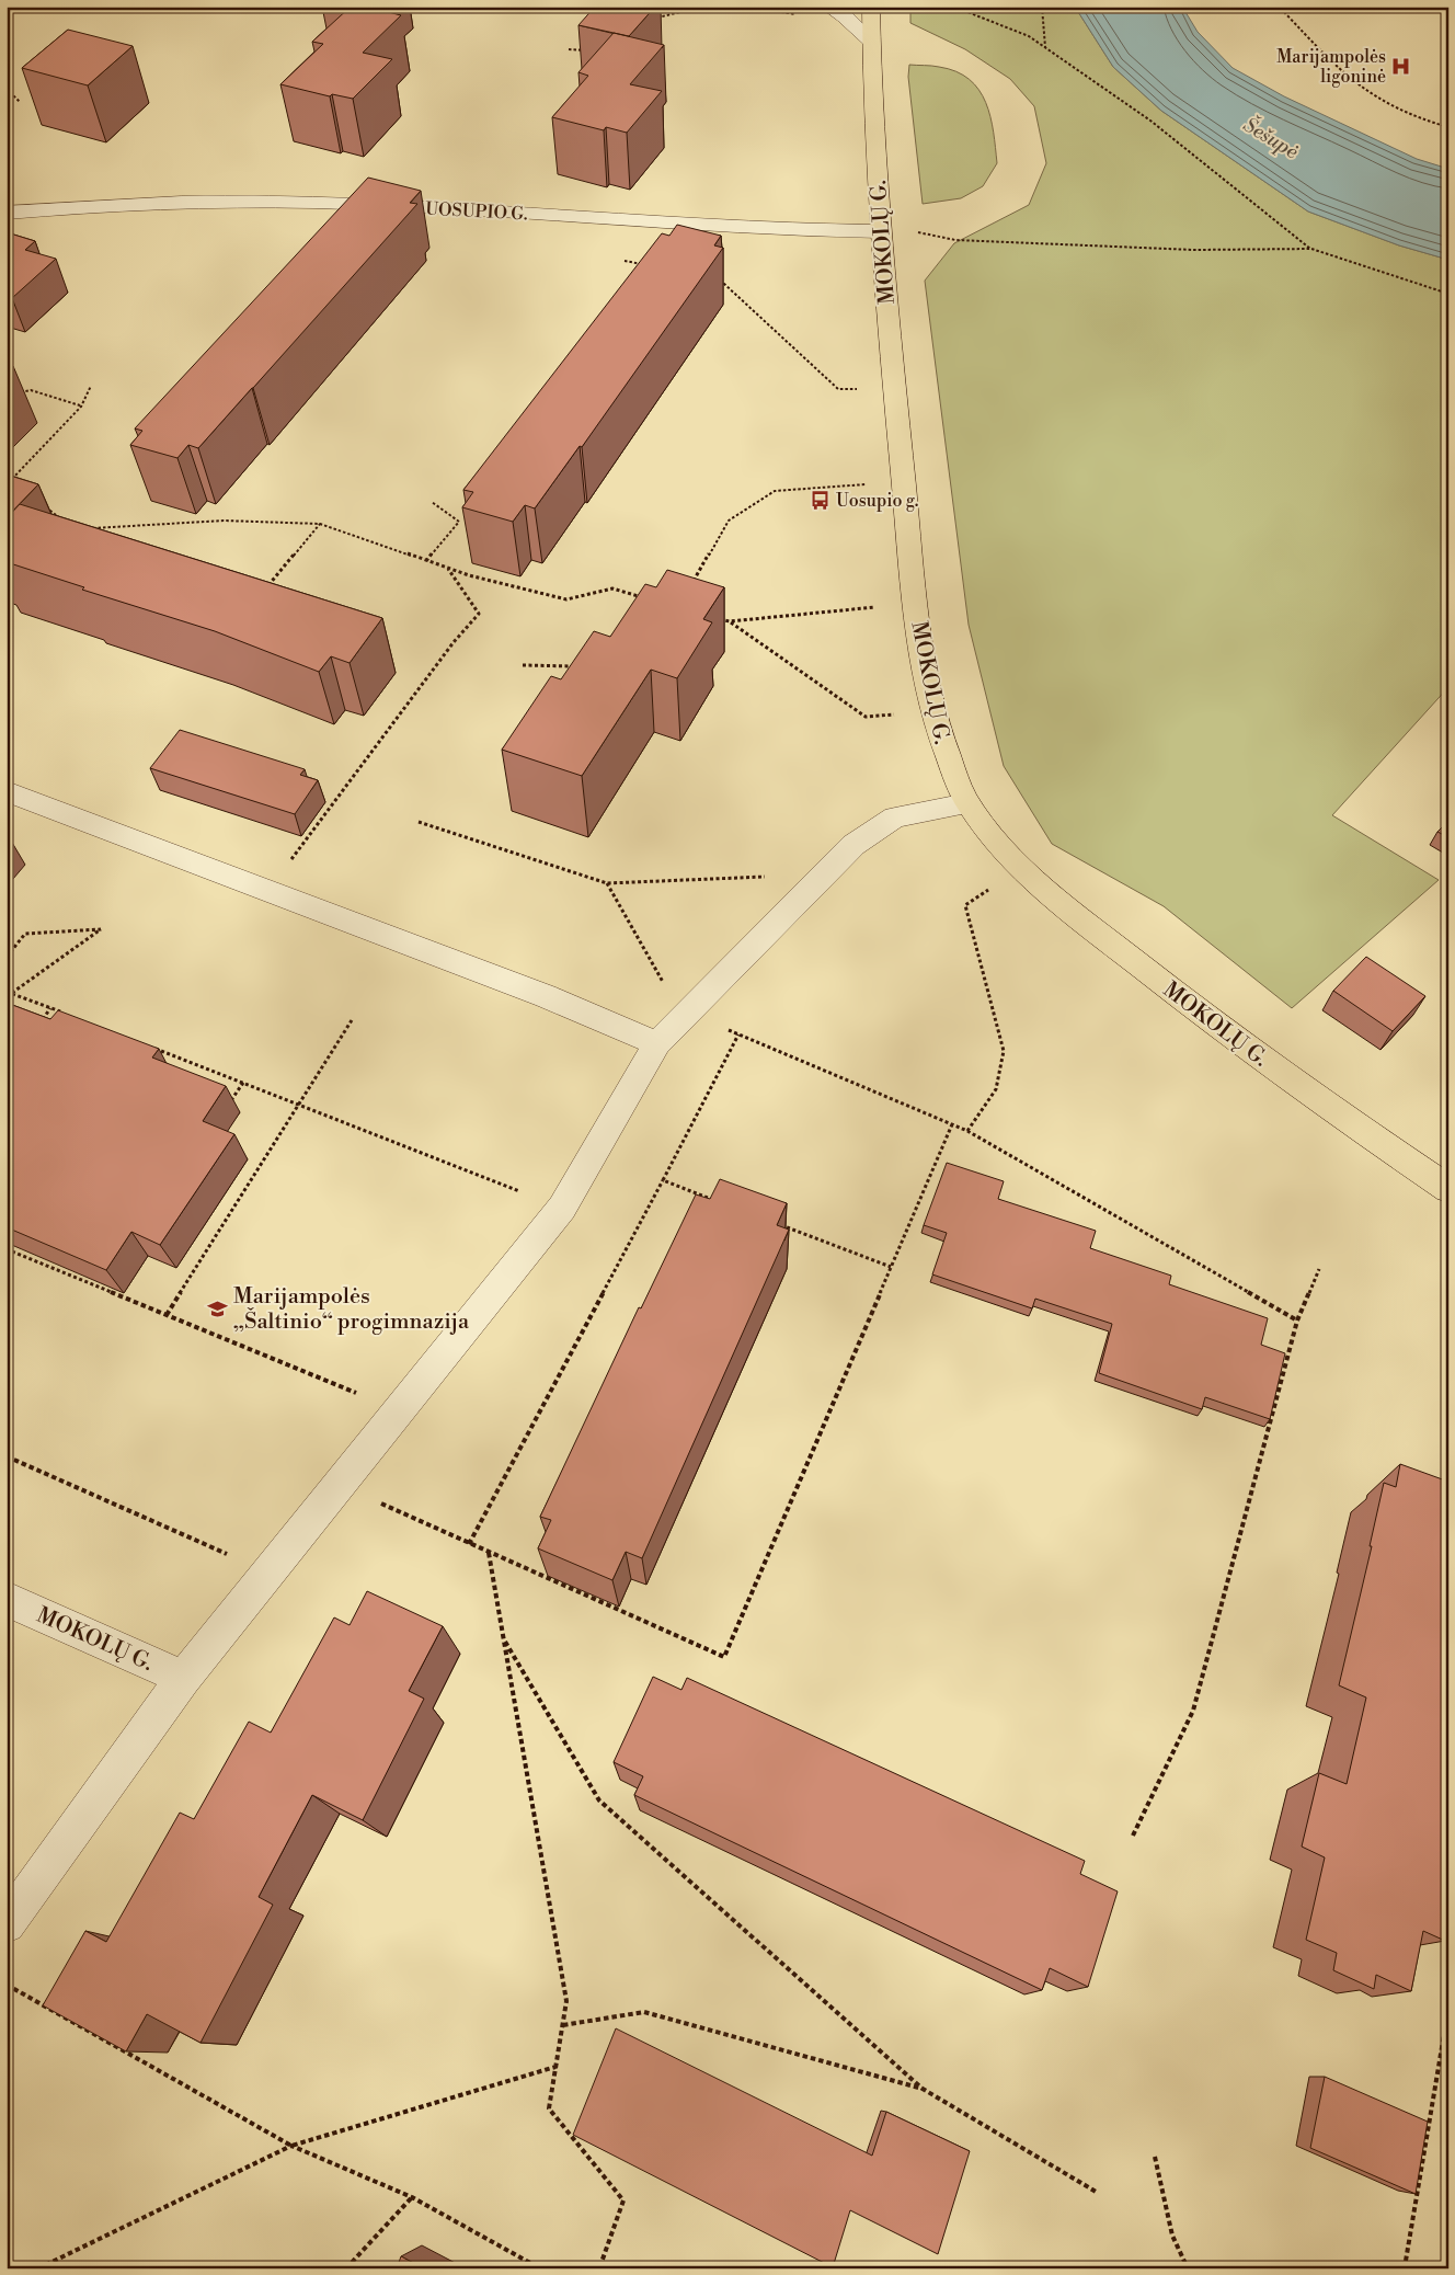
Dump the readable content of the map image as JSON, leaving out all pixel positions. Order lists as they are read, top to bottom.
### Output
{
  "streets": {
    "main road": ["MOKOLŲ G."],
    "street": ["UOSUPIO G."]
  },
  "crossings": [
    ["UOSUPIO G.", "MOKOLŲ G."]
  ],
  "water": ["Šešupė"],
  "places": {
    "hospital": ["Marijampolės ligoninė"],
    "bus stop": ["Uosupio g."],
    "school or university": ["Marijampolės „Šaltinio“ progimnazija"]
  }
}
